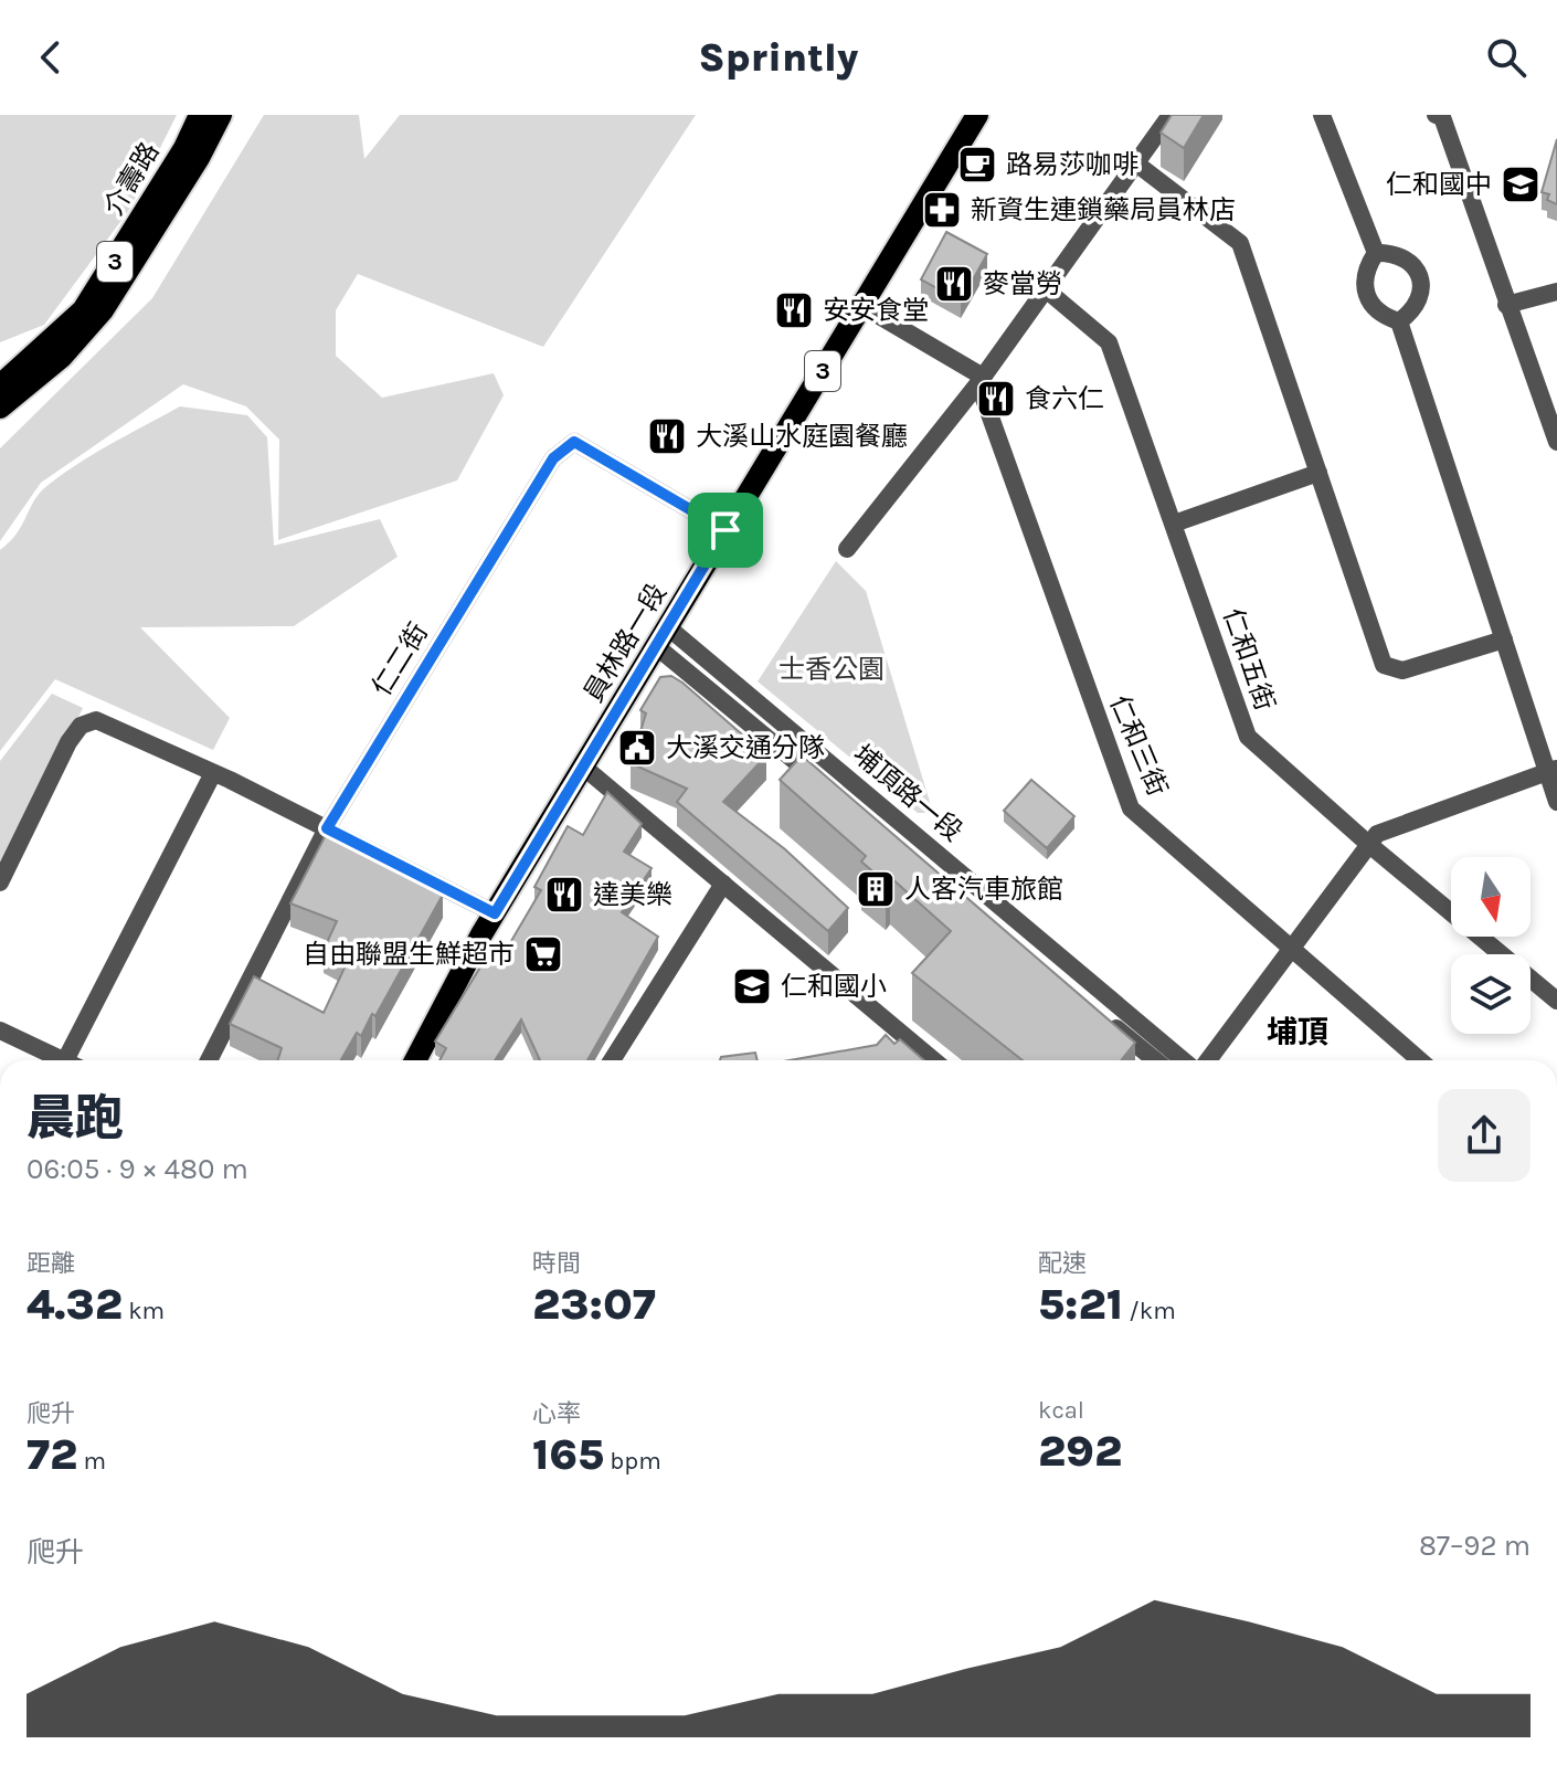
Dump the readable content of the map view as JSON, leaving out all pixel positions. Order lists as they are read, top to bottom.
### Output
{
  "streets": {
    "main road": ["介壽路", "3", "員林路一段"],
    "street": [
      "仁二街",
      "仁和五街",
      "仁和三街",
      "埔頂路一段"
    ]
  },
  "crossings": [
    ["員林路一段", "仁二街"],
    ["員林路一段", "埔頂路一段"]
  ],
  "districts": ["埔頂"],
  "parks": ["士香公園"],
  "places": {
    "cafe": ["路易莎咖啡"],
    "school or university": ["仁和國中", "仁和國小"],
    "pharmacy": ["新資生連鎖藥局員林店"],
    "restaurant": [
      "麥當勞",
      "安安食堂",
      "食六仁",
      "大溪山水庭園餐廳",
      "達美樂"
    ],
    "public building": ["大溪交通分隊"],
    "building": ["人客汽車旅館"],
    "supermarket": ["自由聯盟生鮮超市"]
  },
  "north": "bottom",
  "page": {
    "header": "Sprintly",
    "heading": ["晨跑", "06:05 · 9 × 480 m"],
    "stats": [
      ["距離", "4.32 km"],
      ["時間", "23:07"],
      ["配速", "5:21 /km"],
      ["爬升", "72 m"],
      ["心率", "165 bpm"],
      ["kcal", "292"]
    ],
    "chart": ["爬升", "87–92 m"]
  }
}
